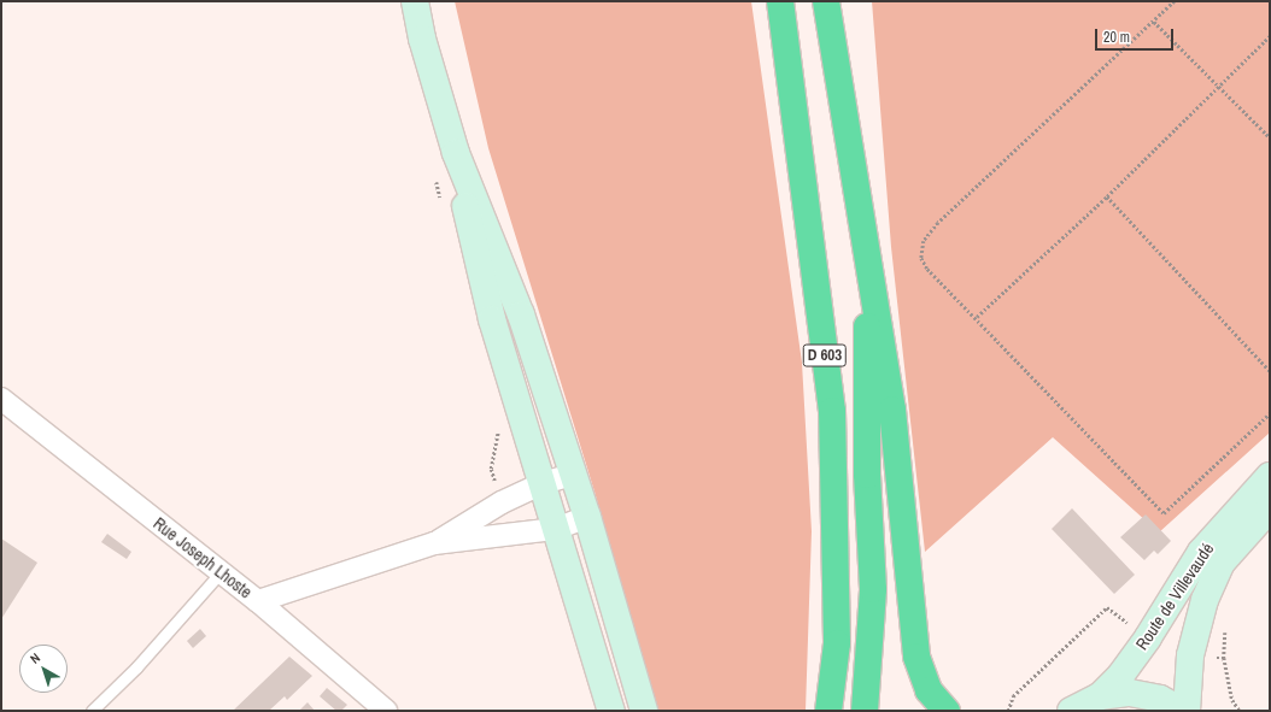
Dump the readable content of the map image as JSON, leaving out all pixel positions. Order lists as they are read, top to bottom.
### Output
{
  "streets": {
    "highway": ["D 603"],
    "main road": ["Route de Villevaudé"],
    "street": ["Rue Joseph Lhoste"]
  },
  "scale_bar": "20 m",
  "north": "top left"
}
